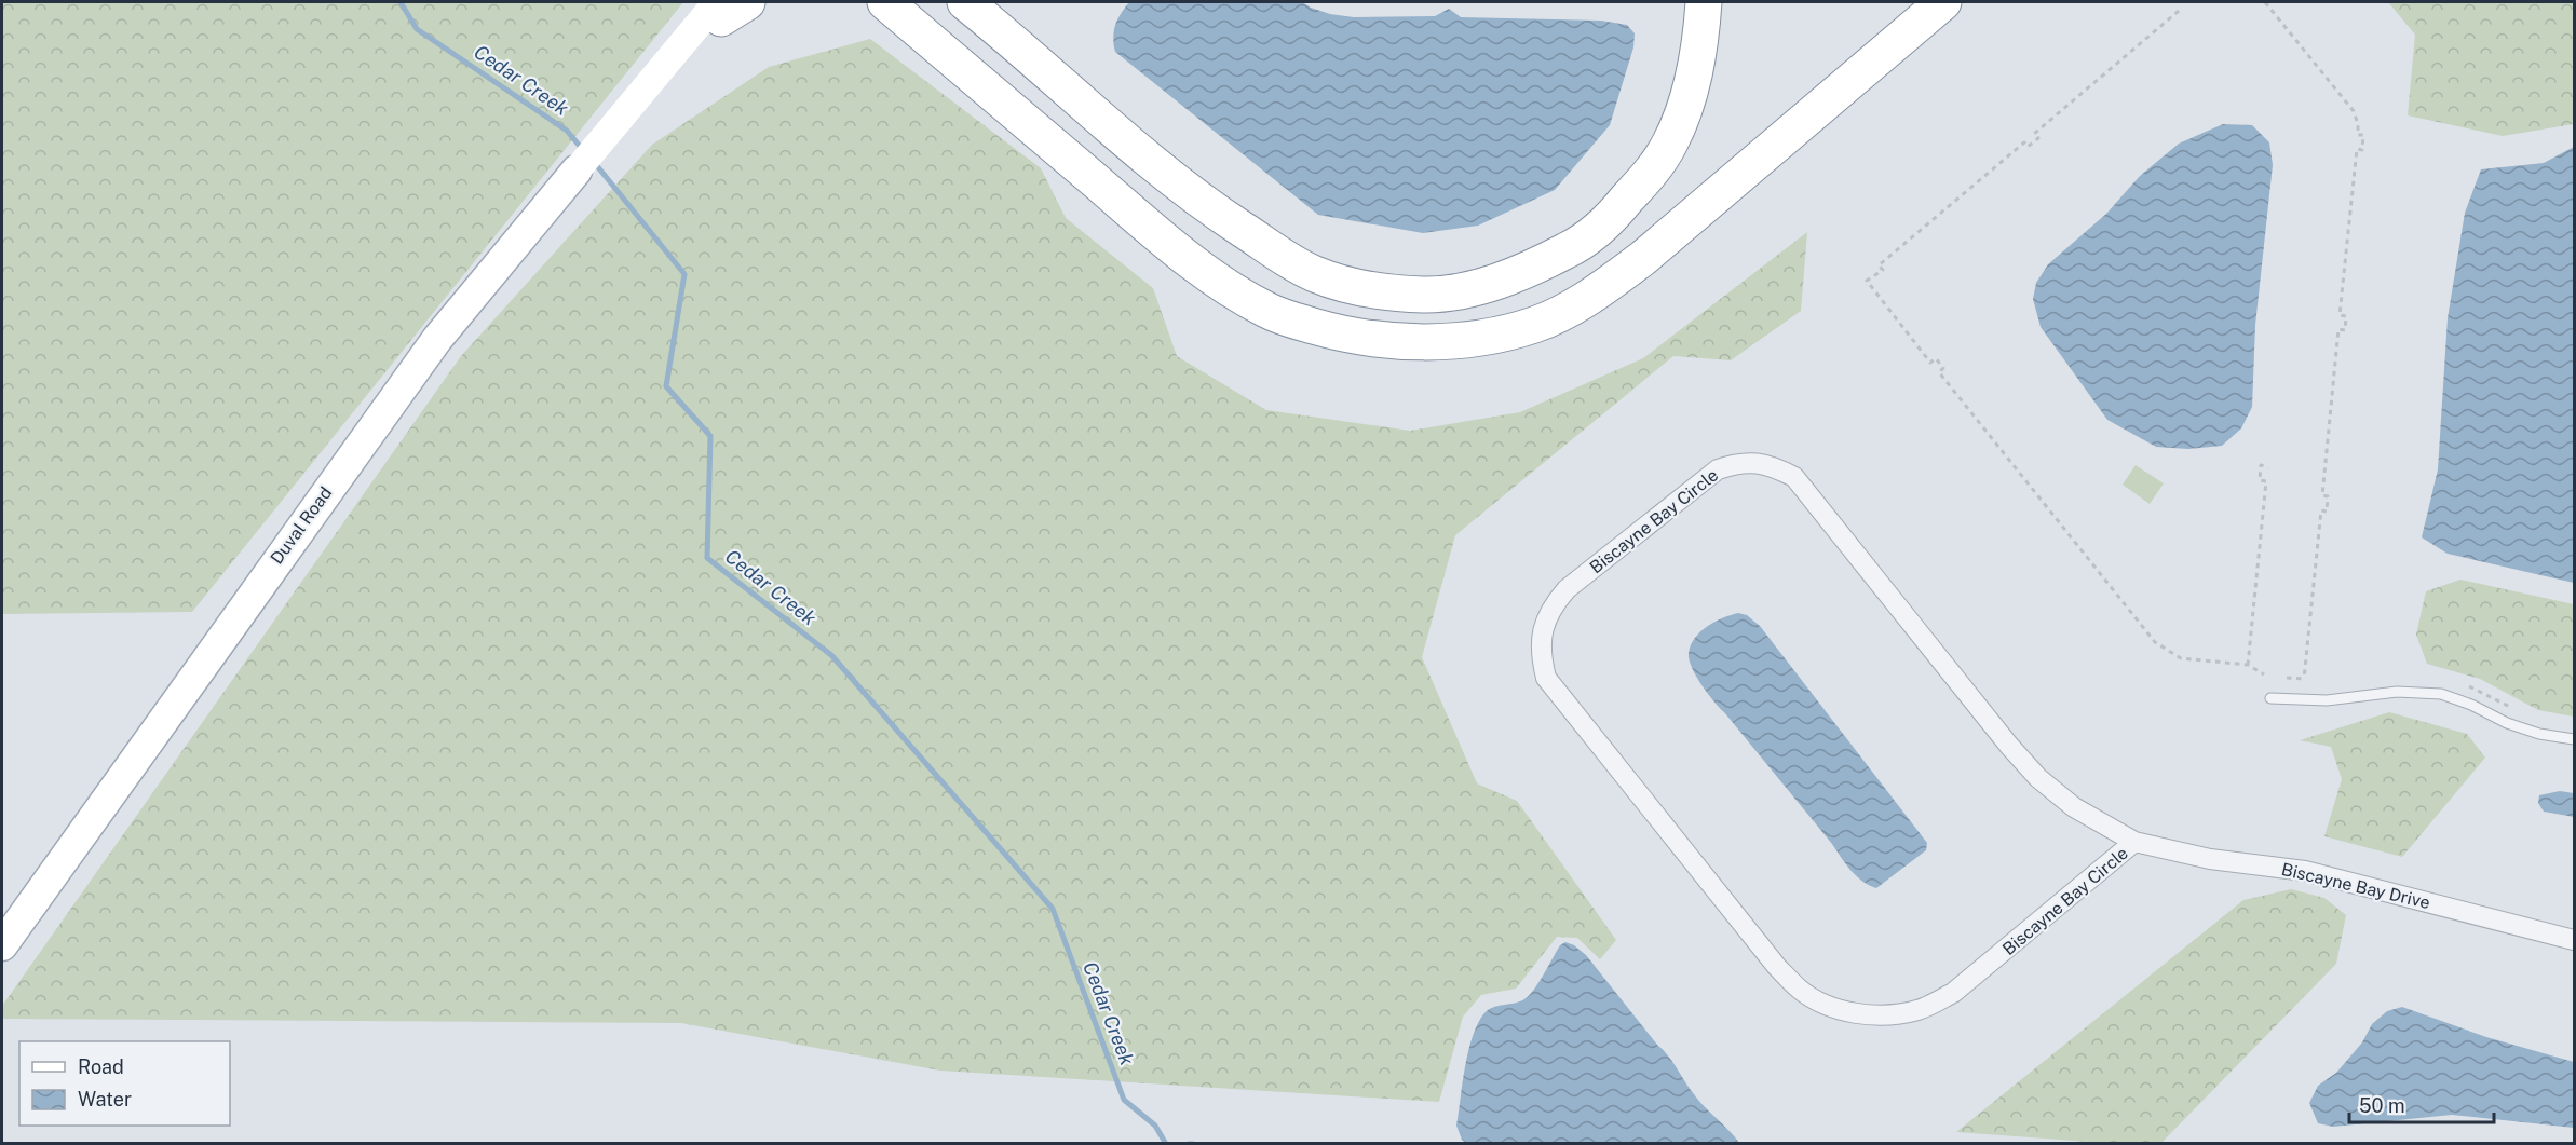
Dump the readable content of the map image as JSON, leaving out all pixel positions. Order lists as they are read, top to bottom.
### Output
{
  "streets": {
    "main road": ["Duval Road"],
    "street": ["Biscayne Bay Circle", "Biscayne Bay Drive"]
  },
  "crossings": [
    ["Biscayne Bay Circle", "Biscayne Bay Drive"]
  ],
  "water": ["Cedar Creek"],
  "legend": ["Road", "Water"],
  "scale_bar": "50 m"
}
